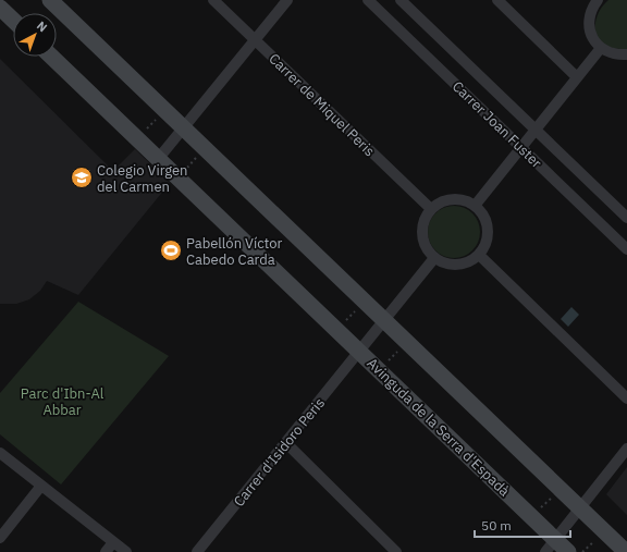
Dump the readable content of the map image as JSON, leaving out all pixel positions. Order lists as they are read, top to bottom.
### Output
{
  "streets": {
    "street": [
      "Carrer de Miquel Peris",
      "Carrer Joan Fuster",
      "Avinguda de la Serra d'Espadà",
      "Carrer d'Isidoro Peris"
    ]
  },
  "crossings": [
    ["Carrer de Miquel Peris", "Avinguda de la Serra d'Espadà"],
    ["Avinguda de la Serra d'Espadà", "Carrer d'Isidoro Peris"]
  ],
  "parks": ["Parc d'Ibn-Al Abbar"],
  "places": {
    "school or university": ["Colegio Virgen del Carmen"],
    "sports": ["Pabellón Víctor Cabedo Carda"]
  },
  "scale_bar": "50 m",
  "north": "top right"
}
